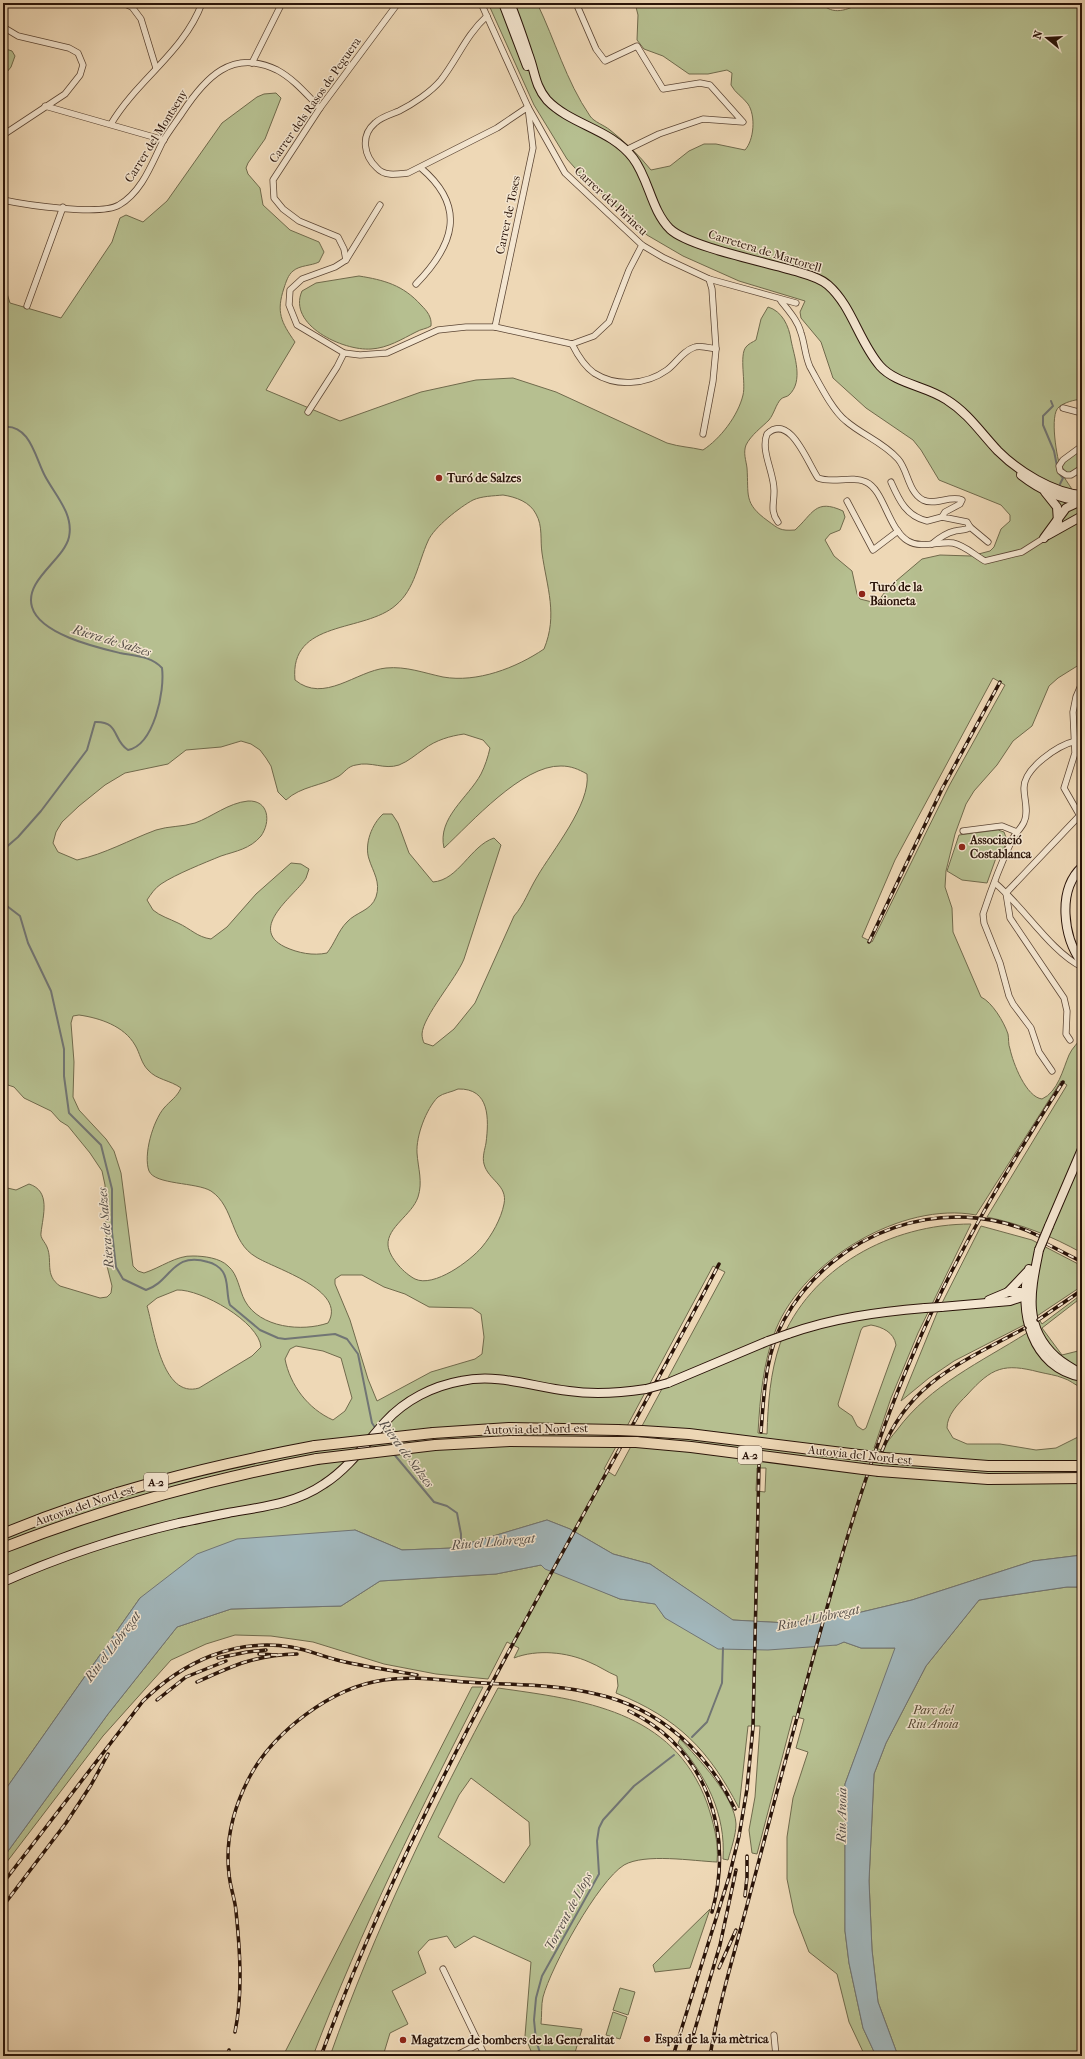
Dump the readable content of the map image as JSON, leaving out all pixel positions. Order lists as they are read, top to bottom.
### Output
{
  "streets": {
    "highway": ["Autovia del Nord-est", "A-2"],
    "main road": ["Carretera de Martorell"],
    "street": [
      "Carrer dels Rasos de Peguera",
      "Carrer del Montseny",
      "Carrer del Pirineu",
      "Carrer de Toses"
    ]
  },
  "crossings": [
    ["Carrer dels Rasos de Peguera", "Carrer del Montseny"],
    ["Carrer del Pirineu", "Carrer de Toses"]
  ],
  "water": [
    "Riera de Salzes",
    "Riu el Llobregat",
    "Riu Anoia",
    "Torrent de Llops"
  ],
  "parks": ["Parc del Riu Anoia"],
  "places": [
    "Turó de Salzes",
    "Turó de la Baioneta",
    "Associació Costablanca",
    "Espai de la via mètrica",
    "Magatzem de bombers de la Generalitat"
  ],
  "north": "left"
}
